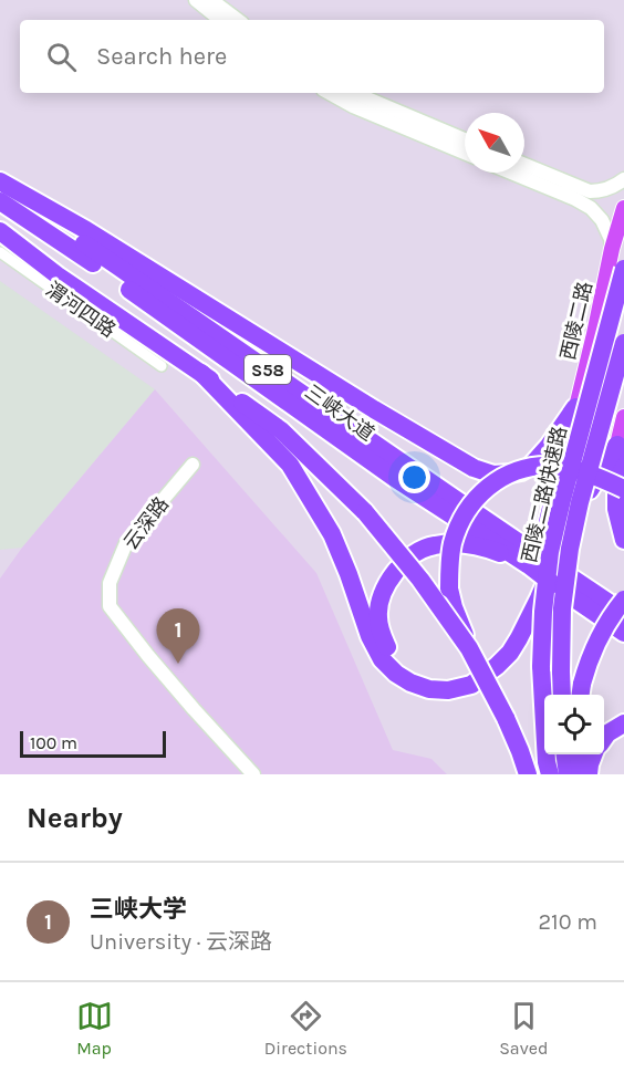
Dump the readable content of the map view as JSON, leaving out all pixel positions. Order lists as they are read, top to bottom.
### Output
{
  "streets": {
    "highway": ["S58", "三峡大道", "西陵二路快速路"],
    "main road": ["西陵二路", "云深路"],
    "street": ["渭河四路"]
  },
  "scale_bar": "100 m",
  "north": "top left",
  "page": {
    "search": "Search here",
    "pins": "1",
    "scale": "100 m",
    "heading": "Nearby",
    "list": [
      {
        "mark": "1",
        "name": "三峡大学",
        "note": "University · 云深路",
        "value": "210 m"
      }
    ],
    "nav": ["Map", "Directions", "Saved"]
  }
}
